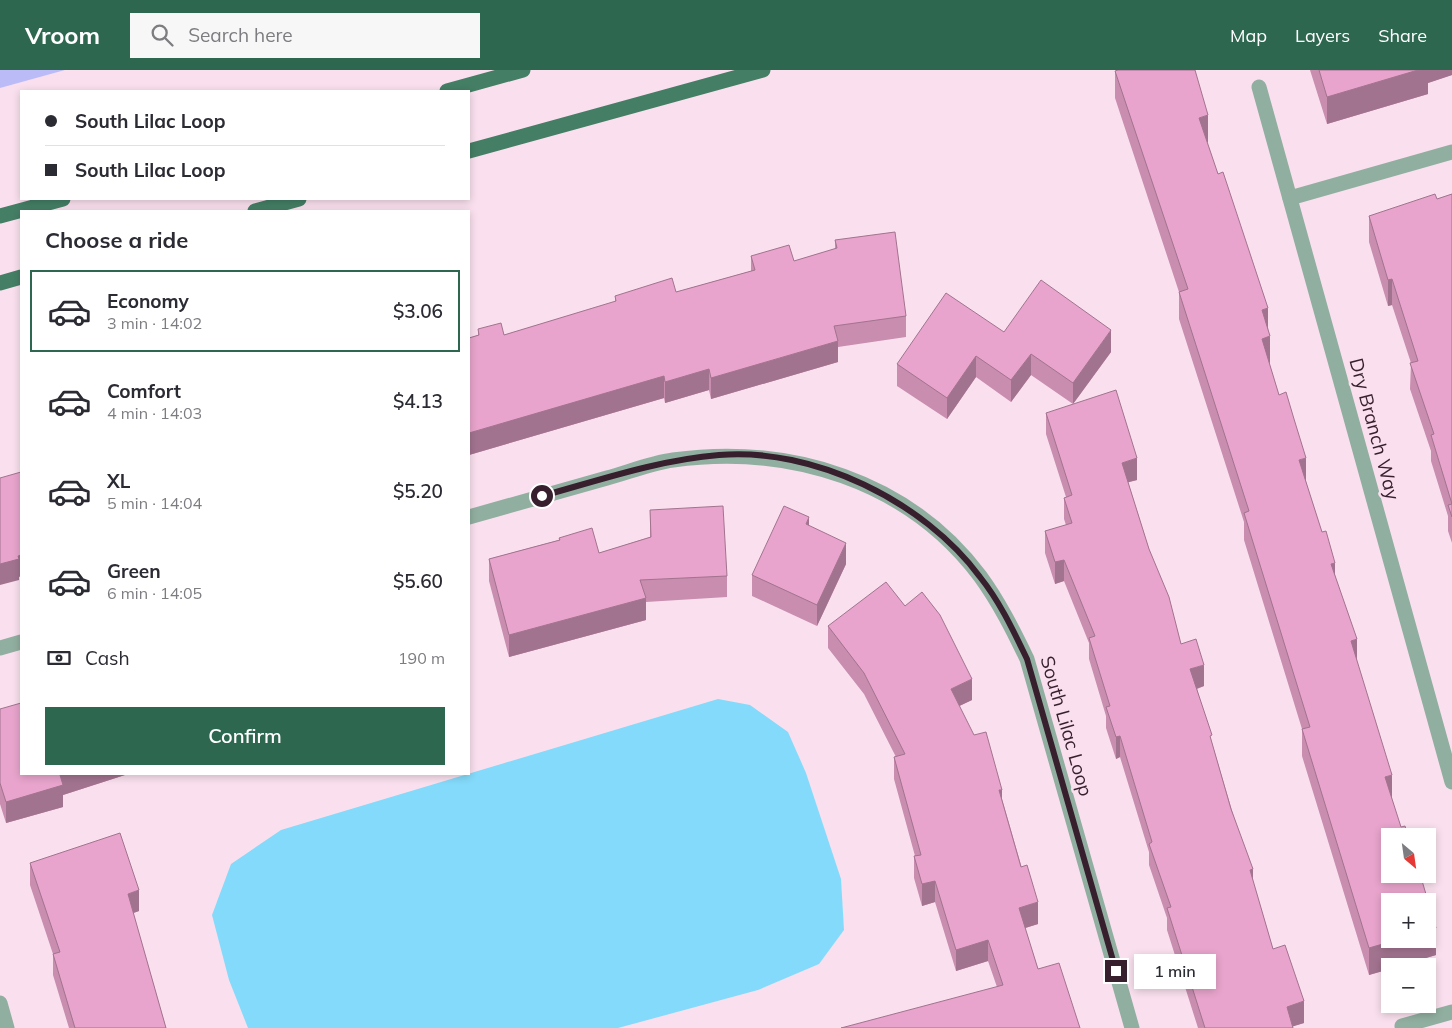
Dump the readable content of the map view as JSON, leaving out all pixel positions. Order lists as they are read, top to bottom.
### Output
{
  "streets": {
    "street": ["Dry Branch Way", "South Lilac Loop"]
  },
  "north": "bottom right",
  "page": {
    "header": "Vroom",
    "search": "Search here",
    "nav": ["Map", "Layers", "Share"],
    "banner": ["South Lilac Loop", "South Lilac Loop"],
    "heading": "Choose a ride",
    "list": [
      {
        "name": "Economy",
        "note": "3 min · 14:02",
        "value": "$3.06"
      },
      {
        "name": "Comfort",
        "note": "4 min · 14:03",
        "value": "$4.13"
      },
      {
        "name": "XL",
        "note": "5 min · 14:04",
        "value": "$5.20"
      },
      {
        "name": "Green",
        "note": "6 min · 14:05",
        "value": "$5.60"
      }
    ],
    "pay": ["Cash", "190 m"],
    "buttons": "Confirm",
    "map_buttons": ["+", "−"],
    "bubble": "1 min"
  }
}
